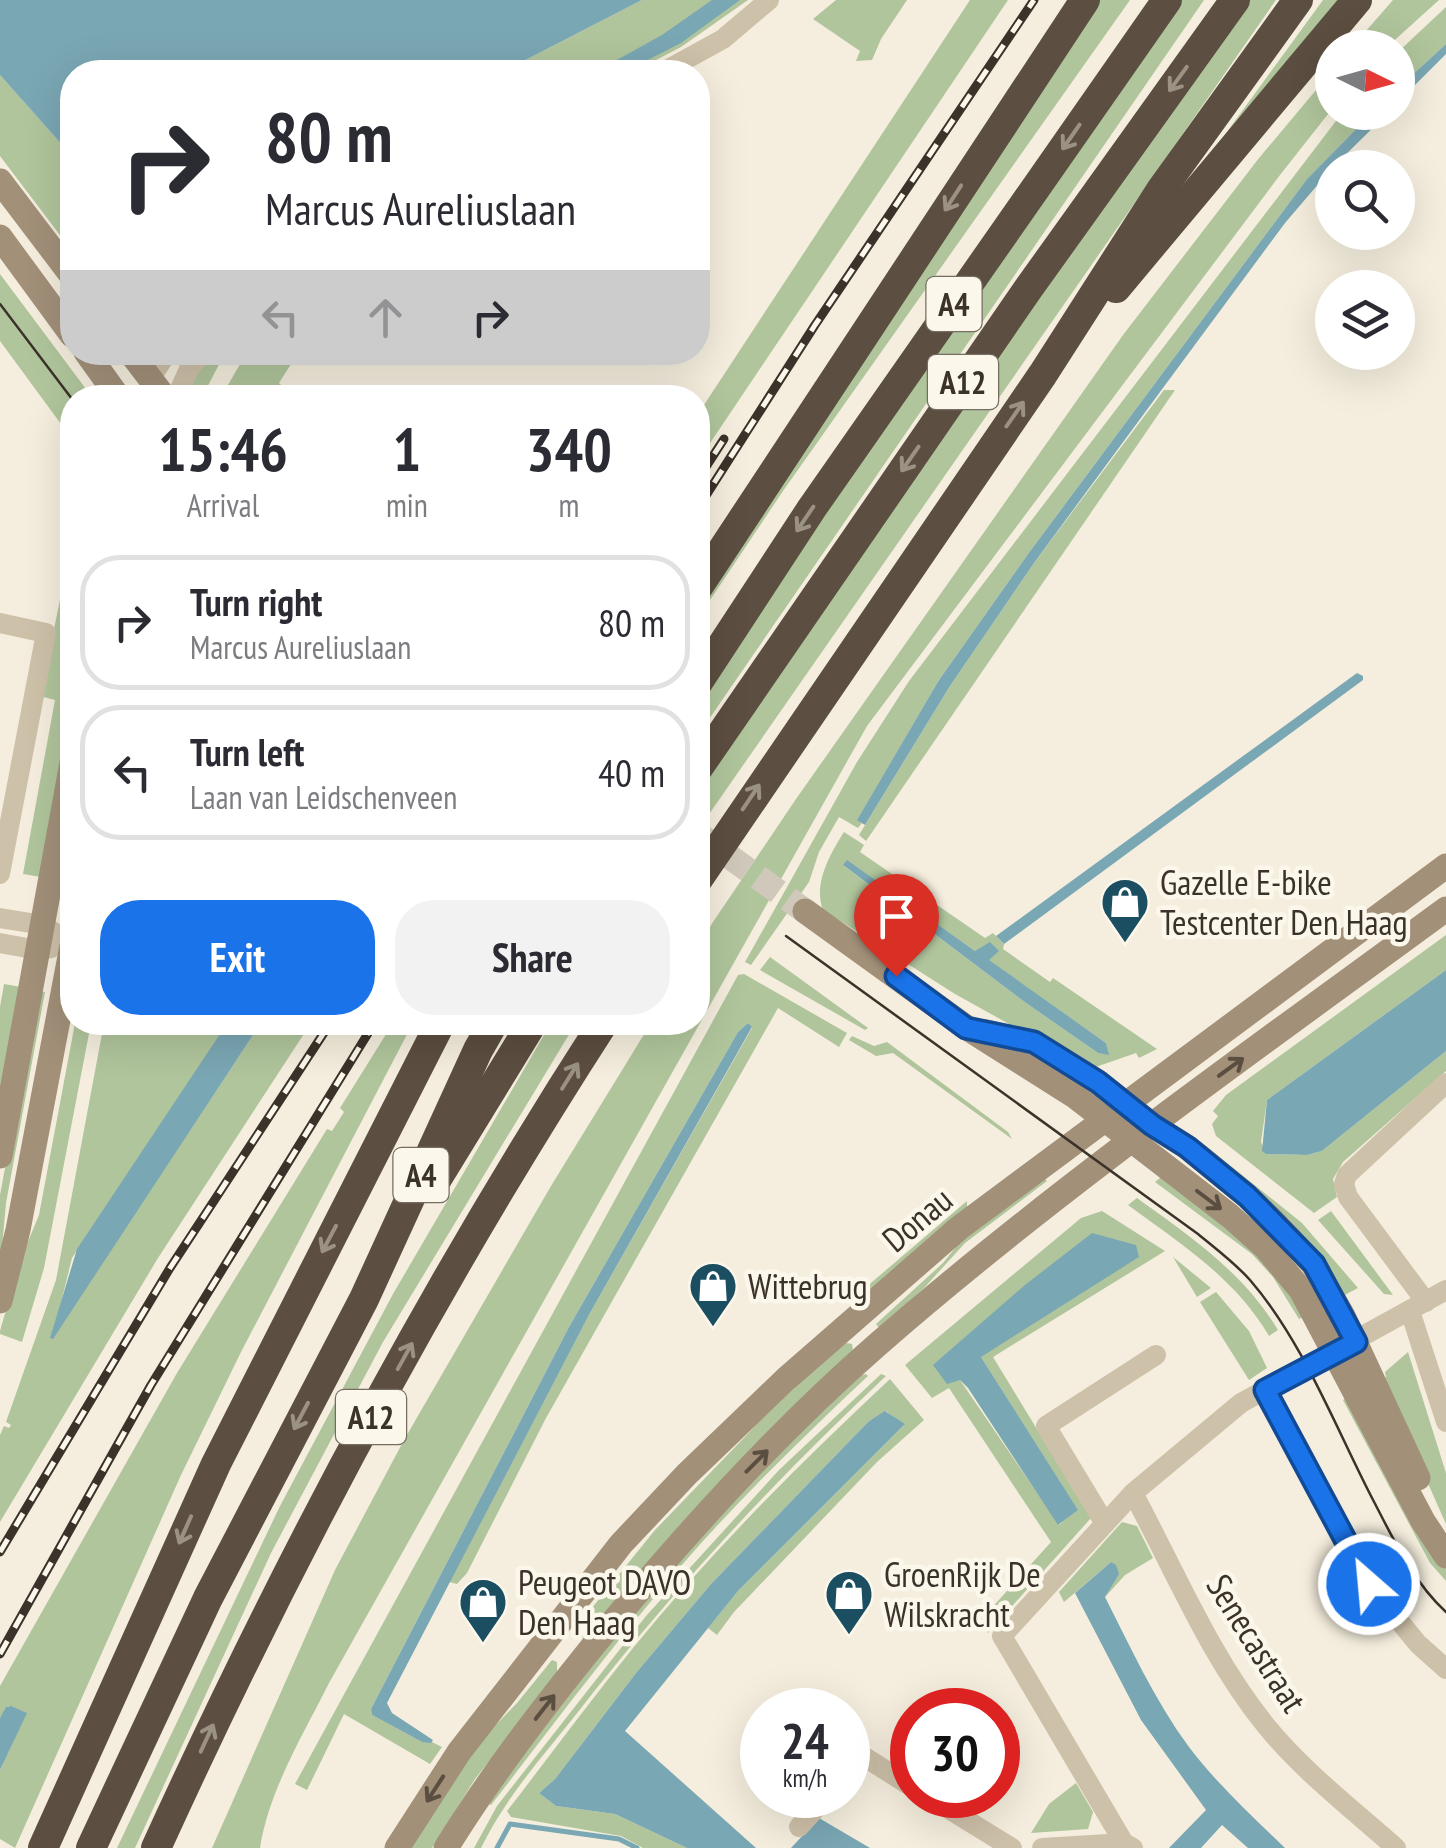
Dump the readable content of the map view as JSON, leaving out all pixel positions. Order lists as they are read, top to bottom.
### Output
{
  "streets": {
    "highway": ["A4", "A12"],
    "main road": ["Donau"],
    "street": ["Senecastraat"]
  },
  "crossings": [
    ["A4", "A12"]
  ],
  "places": {
    "shop": [
      "Gazelle E-bike Testcenter Den Haag",
      "Wittebrug",
      "GroenRijk De Wilskracht",
      "Peugeot DAVO Den Haag"
    ]
  },
  "north": "right",
  "page": {
    "turn": ["80 m", "Marcus Aureliuslaan"],
    "eta": [
      "15:46",
      "Arrival",
      "1",
      "min",
      "340",
      "m"
    ],
    "list": [
      {
        "name": "Turn right",
        "note": "Marcus Aureliuslaan",
        "value": "80 m"
      },
      {
        "name": "Turn left",
        "note": "Laan van Leidschenveen",
        "value": "40 m"
      }
    ],
    "buttons": ["Exit", "Share"],
    "speed": "24 km/h",
    "limit": "30"
  }
}
